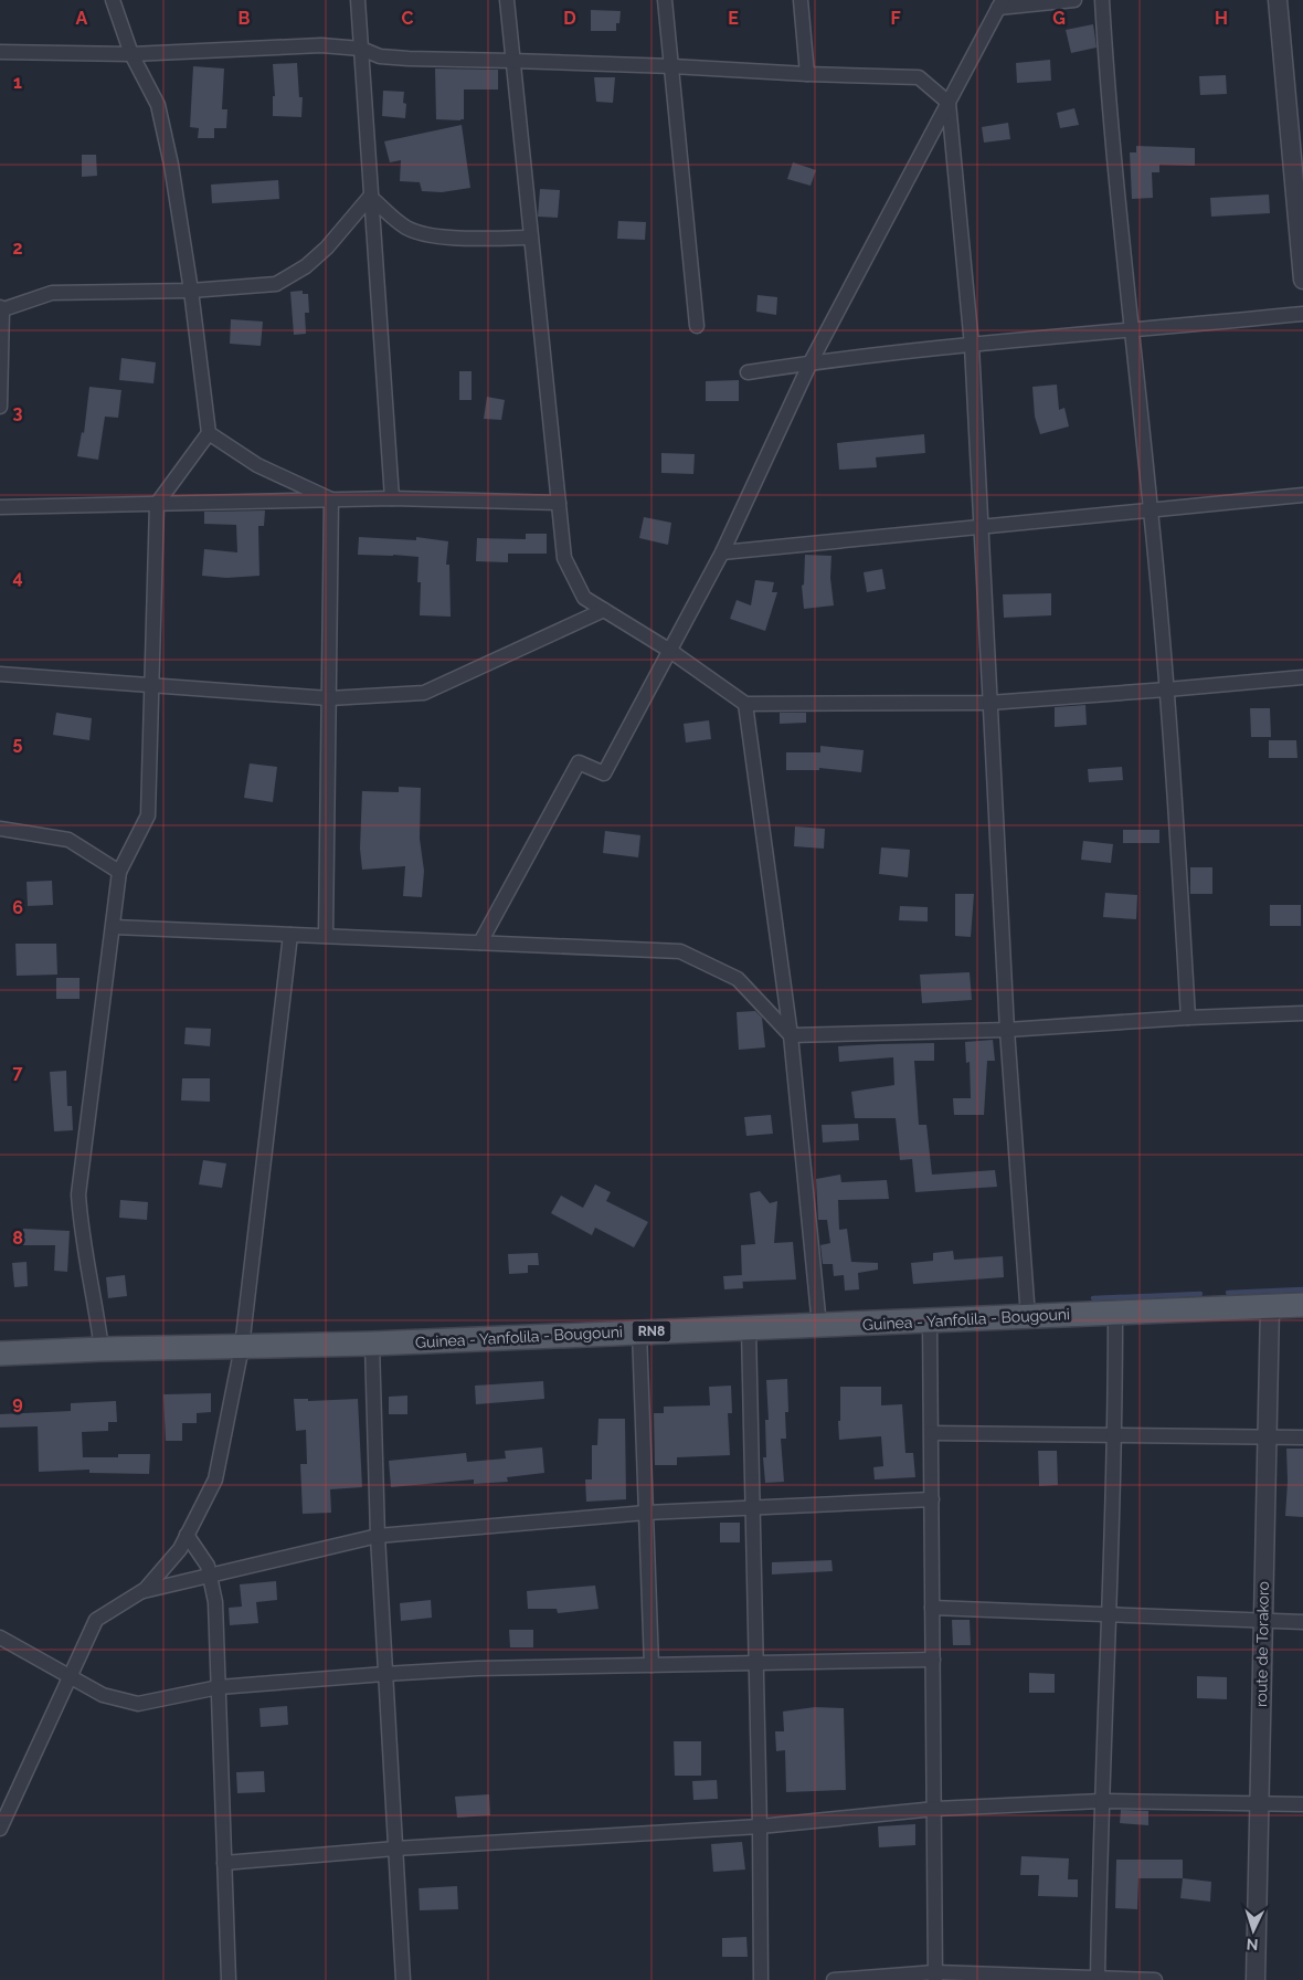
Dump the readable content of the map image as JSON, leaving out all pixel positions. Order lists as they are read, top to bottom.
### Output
{
  "streets": {
    "main road": ["Guinea - Yanfolila - Bougouni", "RN8"],
    "street": ["route de Torakoro"]
  },
  "crossings": [
    ["Guinea - Yanfolila - Bougouni", "route de Torakoro"]
  ],
  "north": "bottom",
  "grid": {
    "columns": [
      "A",
      "B",
      "C",
      "D",
      "E",
      "F",
      "G",
      "H"
    ],
    "rows": [
      "1",
      "2",
      "3",
      "4",
      "5",
      "6",
      "7",
      "8",
      "9"
    ]
  }
}
